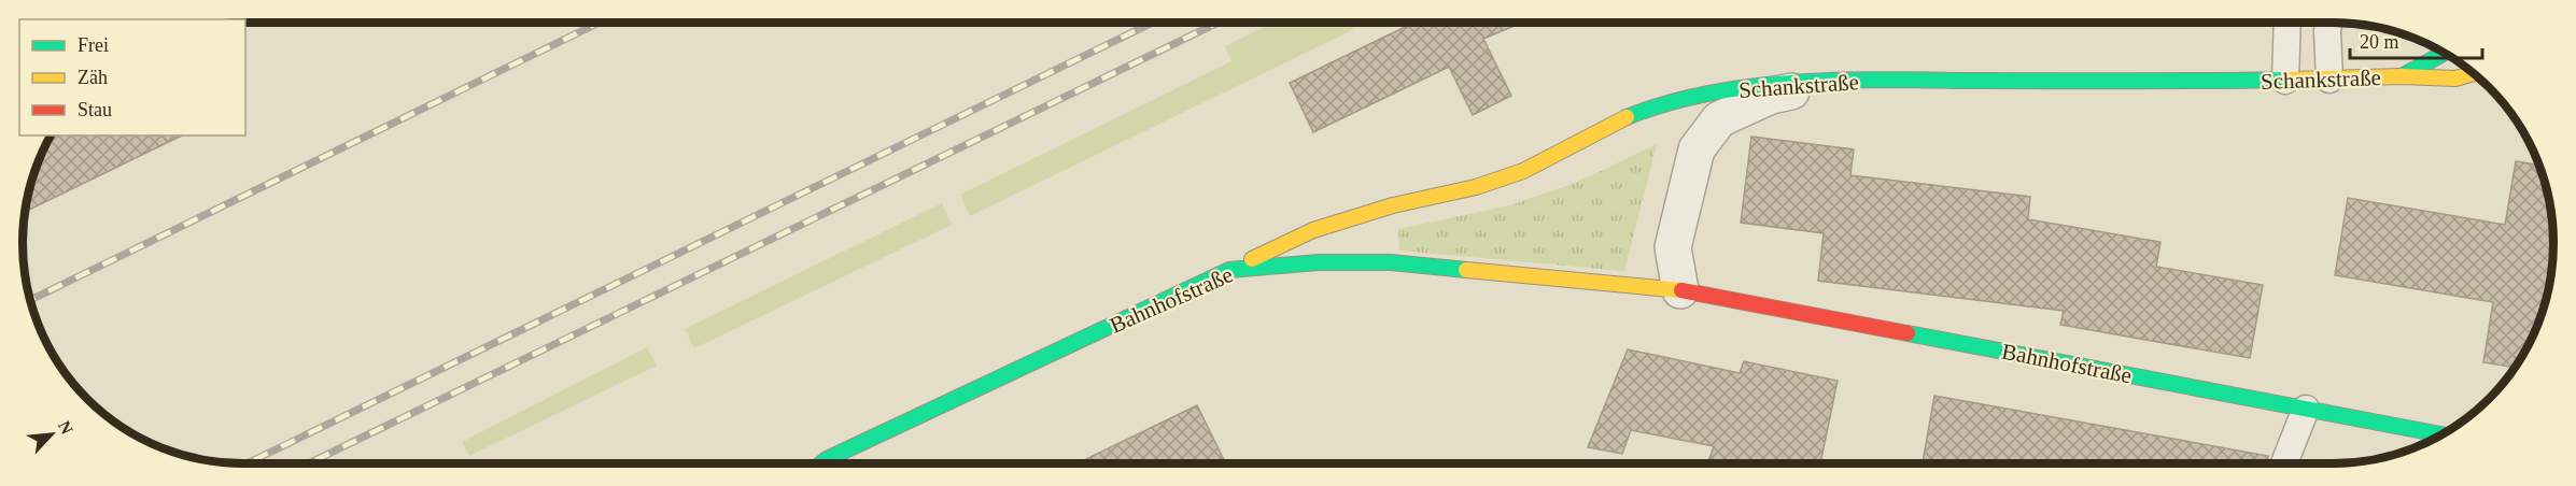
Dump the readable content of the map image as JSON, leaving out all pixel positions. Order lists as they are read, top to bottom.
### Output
{
  "streets": {
    "street": ["Schankstraße", "Bahnhofstraße"]
  },
  "crossings": [
    ["Schankstraße", "Bahnhofstraße"]
  ],
  "legend": ["Frei", "Zäh", "Stau"],
  "scale_bar": "20 m",
  "north": "top right"
}
